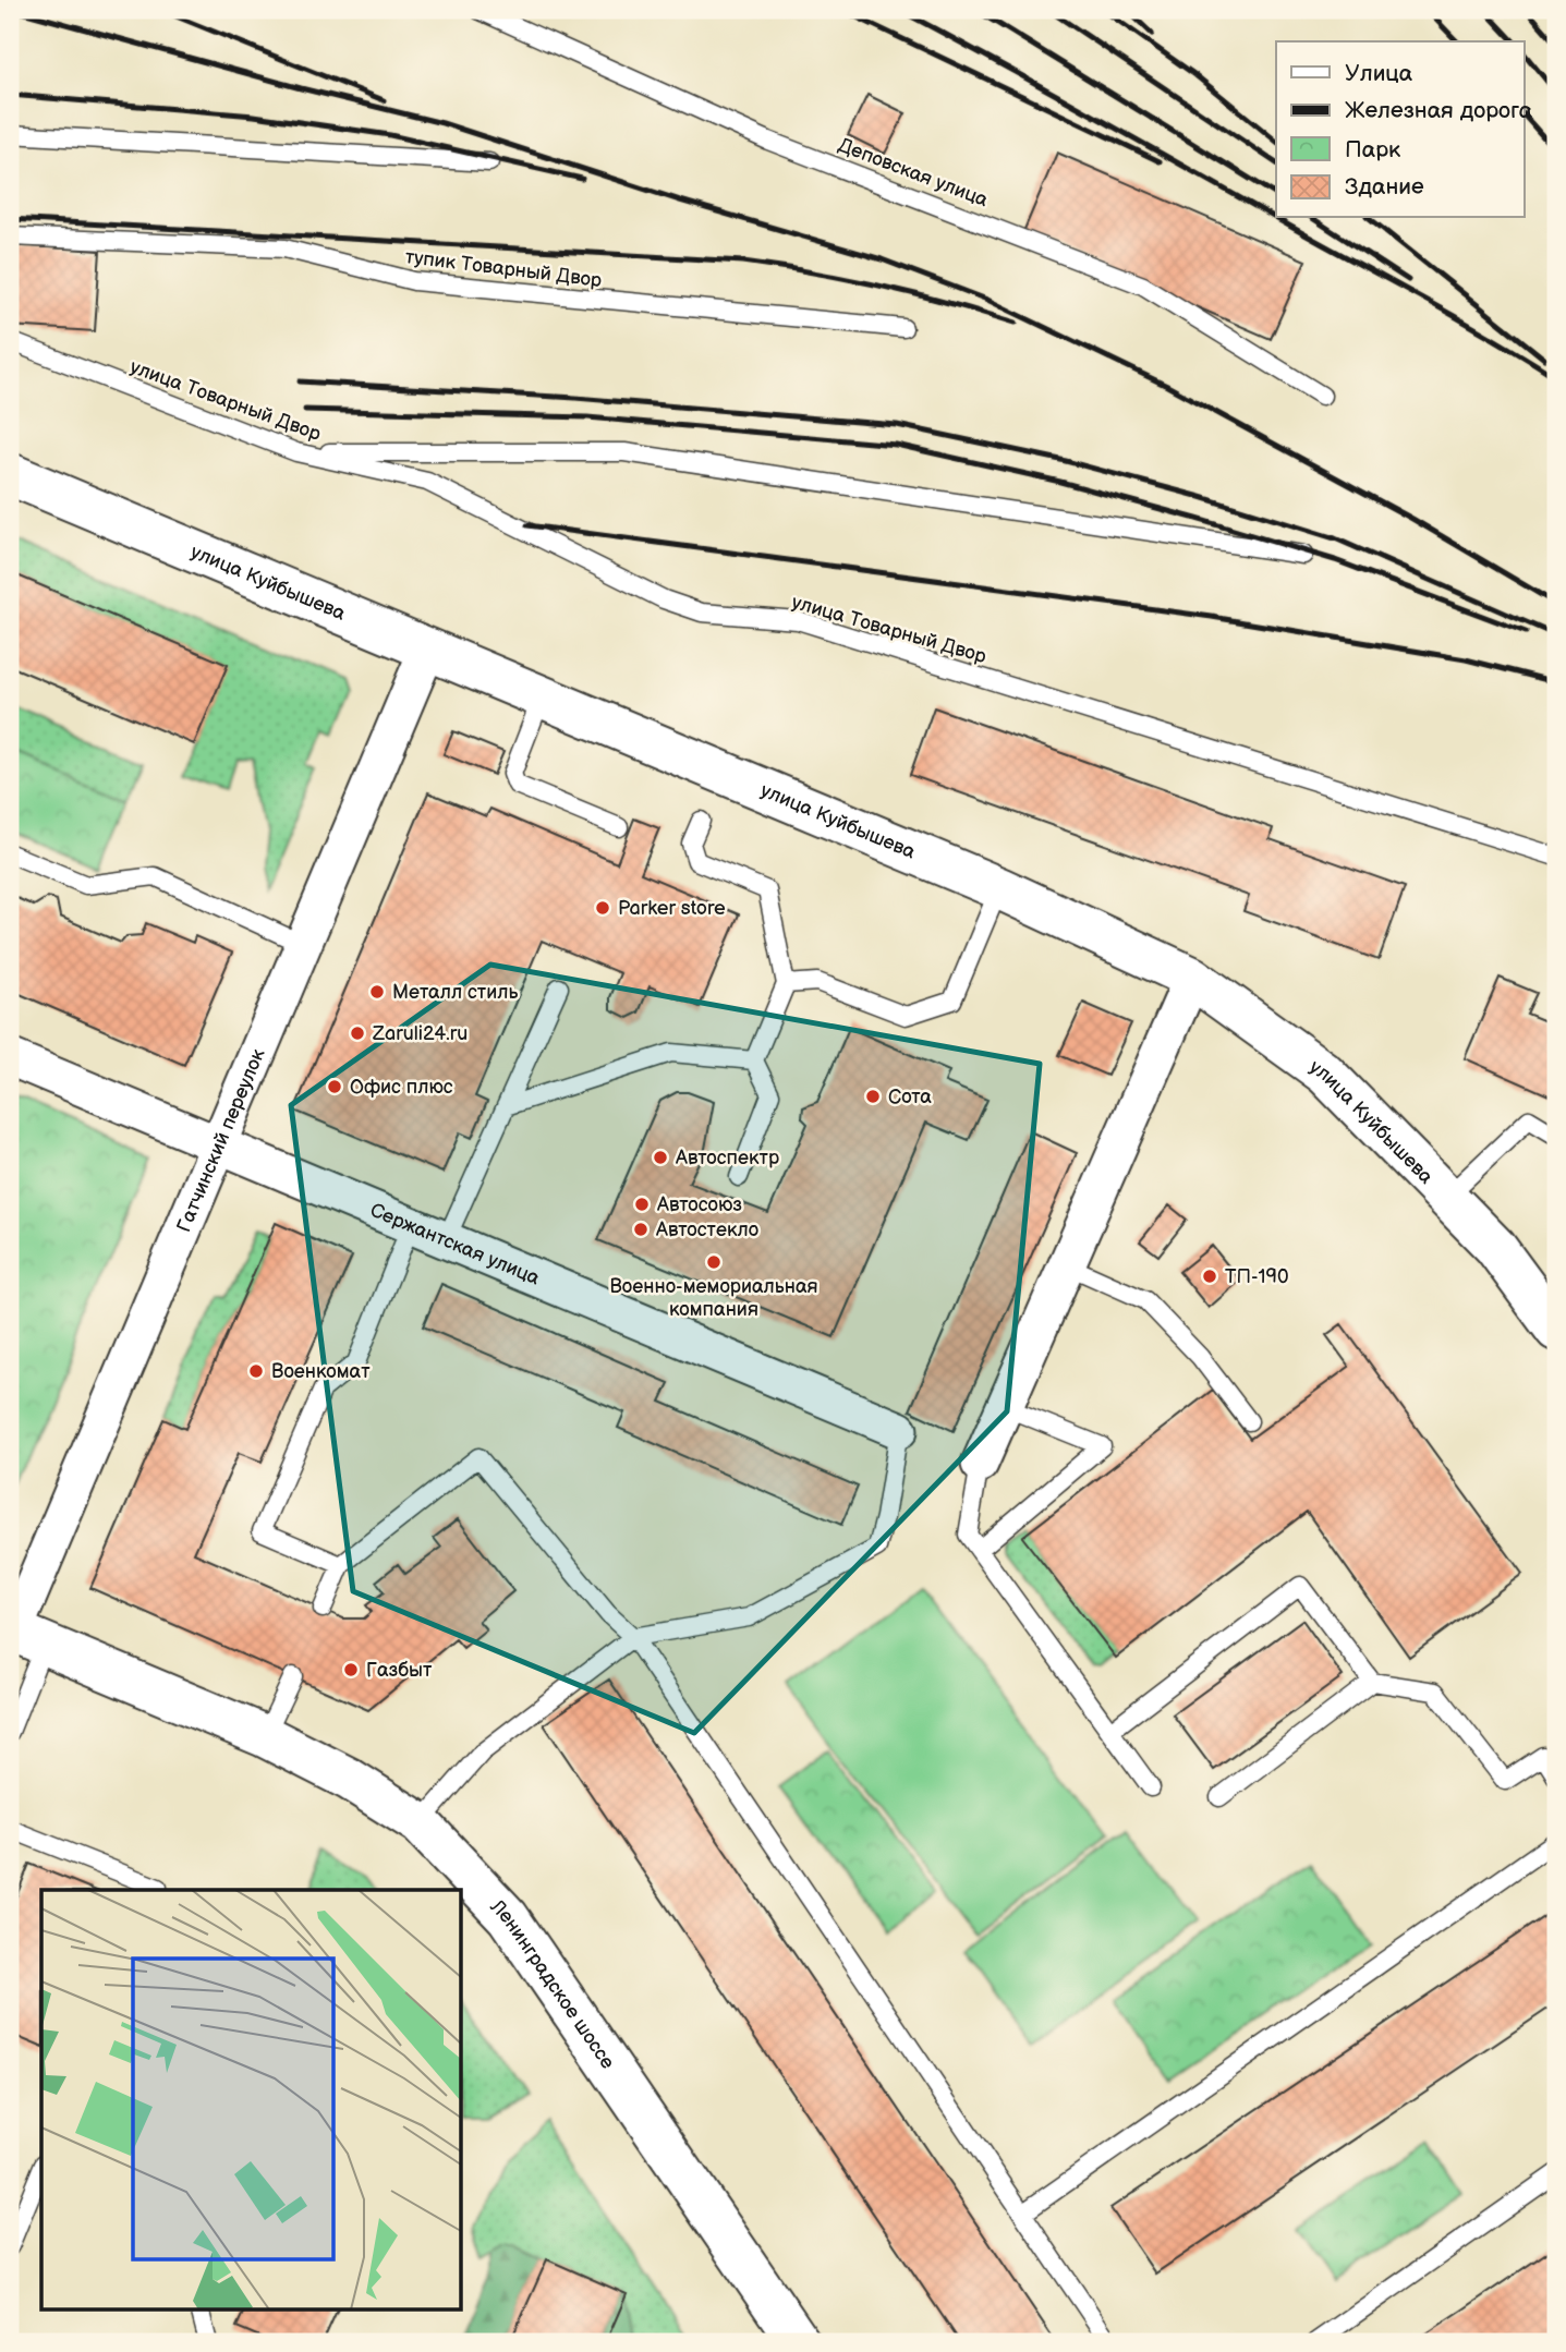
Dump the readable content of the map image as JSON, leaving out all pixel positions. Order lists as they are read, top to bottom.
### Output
{
  "streets": {
    "main road": ["улица Куйбышева", "Ленинградское шоссе"],
    "street": ["Гатчинский переулок", "Сержантская улица"],
    "lane": ["Деповская улица", "тупик Товарный Двор", "улица Товарный Двор"]
  },
  "crossings": [
    ["улица Куйбышева", "Гатчинский переулок"],
    ["Гатчинский переулок", "Сержантская улица"],
    ["Гатчинский переулок", "Ленинградское шоссе"]
  ],
  "places": [
    "Parker store",
    "Металл стиль",
    "Zaruli24.ru",
    "Офис плюс",
    "Сота",
    "Автоспектр",
    "Автосоюз",
    "Автостекло",
    "Военно-мемориальная компания",
    "ТП-190",
    "Военкомат",
    "Газбыт"
  ],
  "legend": [
    "Улица",
    "Железная дорога",
    "Парк",
    "Здание"
  ]
}
